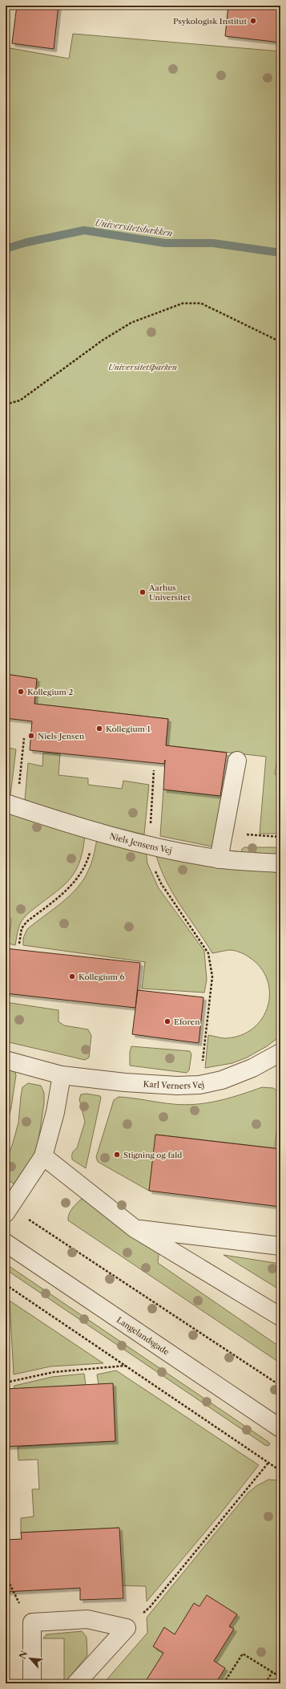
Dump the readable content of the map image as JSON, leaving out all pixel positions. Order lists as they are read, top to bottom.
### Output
{
  "streets": {
    "street": ["Niels Jensens Vej", "Karl Verners Vej", "Langelandsgade"]
  },
  "water": ["Universitetsbækken"],
  "parks": ["Universitetsparken"],
  "places": [
    "Psykologisk Institut",
    "Aarhus Universitet",
    "Kollegium 2",
    "Kollegium 1",
    "Niels Jensen",
    "Kollegium 6",
    "Eforen",
    "Stigning og fald"
  ],
  "north": "top left"
}
